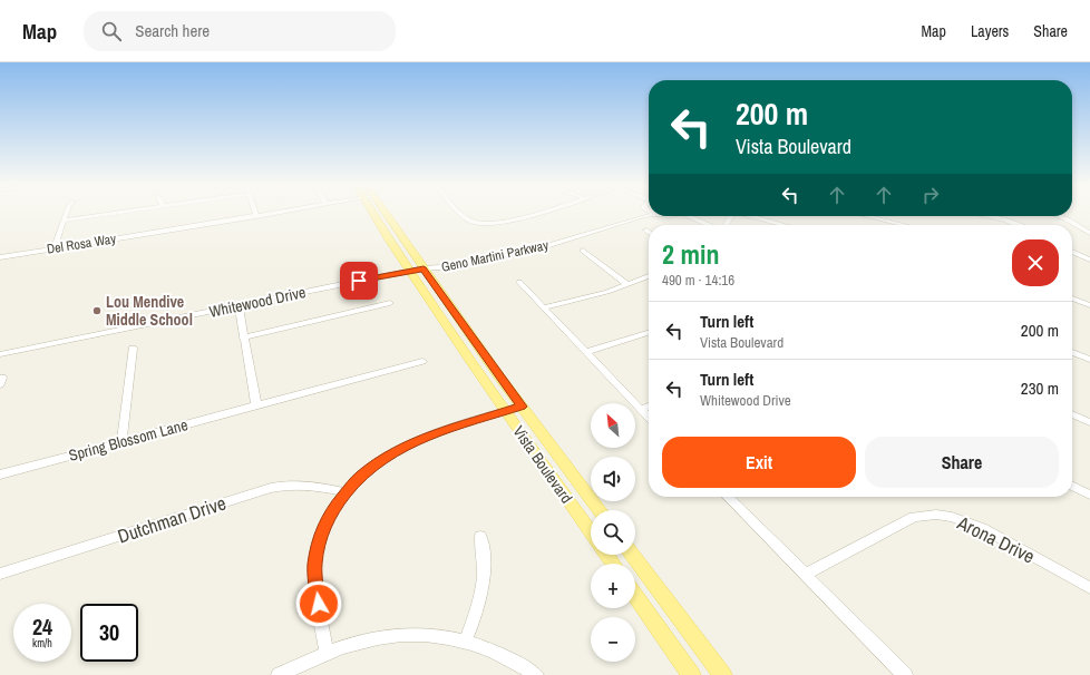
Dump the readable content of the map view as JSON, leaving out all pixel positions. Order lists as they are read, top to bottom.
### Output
{
  "streets": {
    "main road": ["Vista Boulevard"],
    "street": [
      "Del Rosa Way",
      "Geno Martini Parkway",
      "Whitewood Drive",
      "Spring Blossom Lane",
      "Dutchman Drive",
      "Arona Drive"
    ]
  },
  "crossings": [
    ["Geno Martini Parkway", "Whitewood Drive"],
    ["Geno Martini Parkway", "Vista Boulevard"],
    ["Whitewood Drive", "Vista Boulevard"]
  ],
  "places": ["Lou Mendive Middle School"],
  "north": "top left",
  "page": {
    "header": "Map",
    "search": "Search here",
    "nav": ["Map", "Layers", "Share"],
    "turn": ["200 m", "Vista Boulevard"],
    "heading": ["2 min", "490 m · 14:16"],
    "list": [
      {
        "name": "Turn left",
        "note": "Vista Boulevard",
        "value": "200 m"
      },
      {
        "name": "Turn left",
        "note": "Whitewood Drive",
        "value": "230 m"
      }
    ],
    "map_buttons": ["+", "−"],
    "buttons": ["Exit", "Share"],
    "speed": "24 km/h",
    "limit": "30"
  }
}
